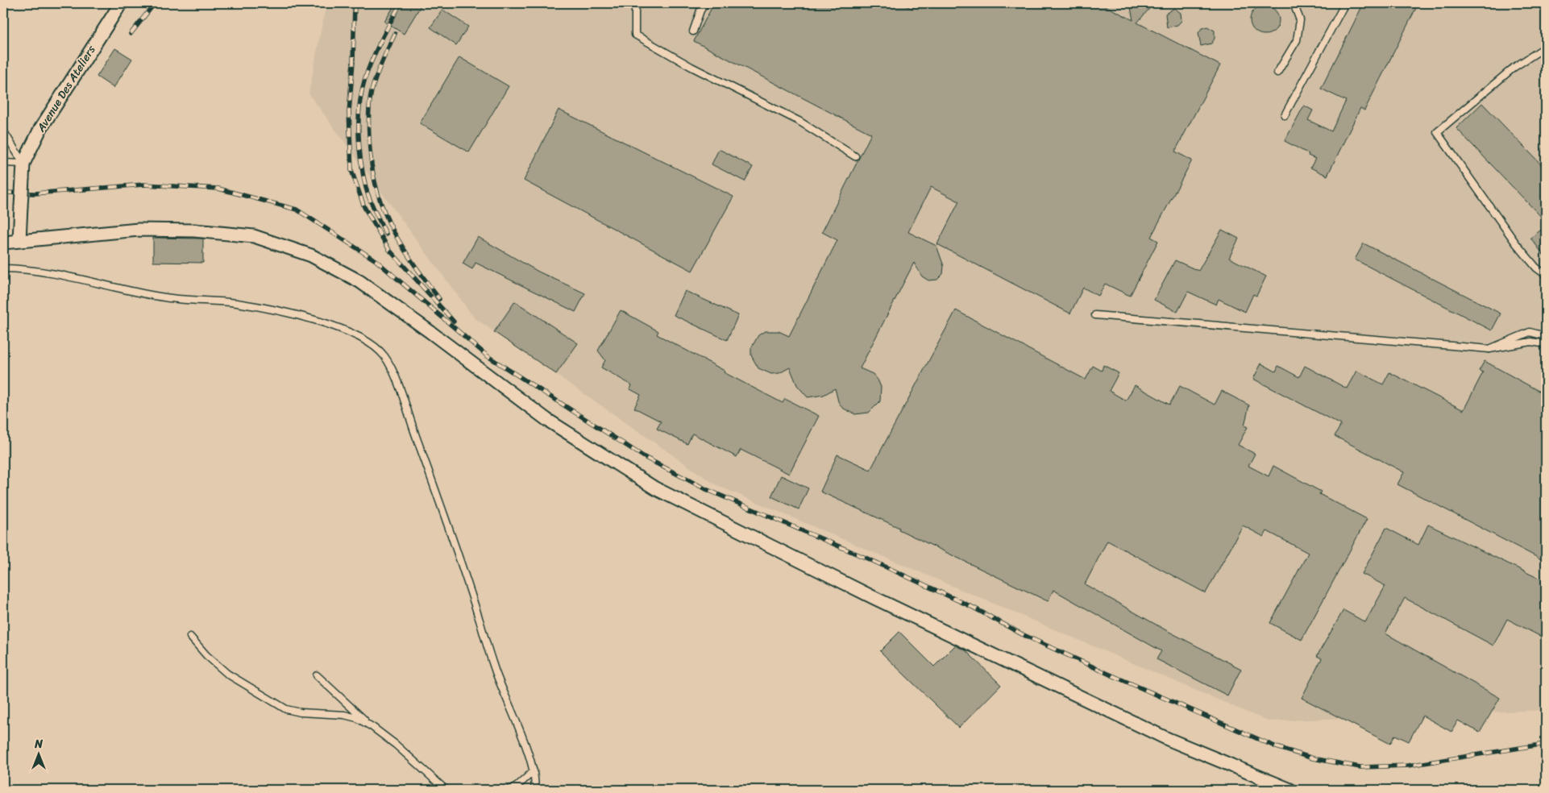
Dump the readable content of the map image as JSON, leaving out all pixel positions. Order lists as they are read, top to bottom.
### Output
{
  "streets": {
    "street": ["Avenue Des Ateliers"]
  },
  "north": "top"
}
